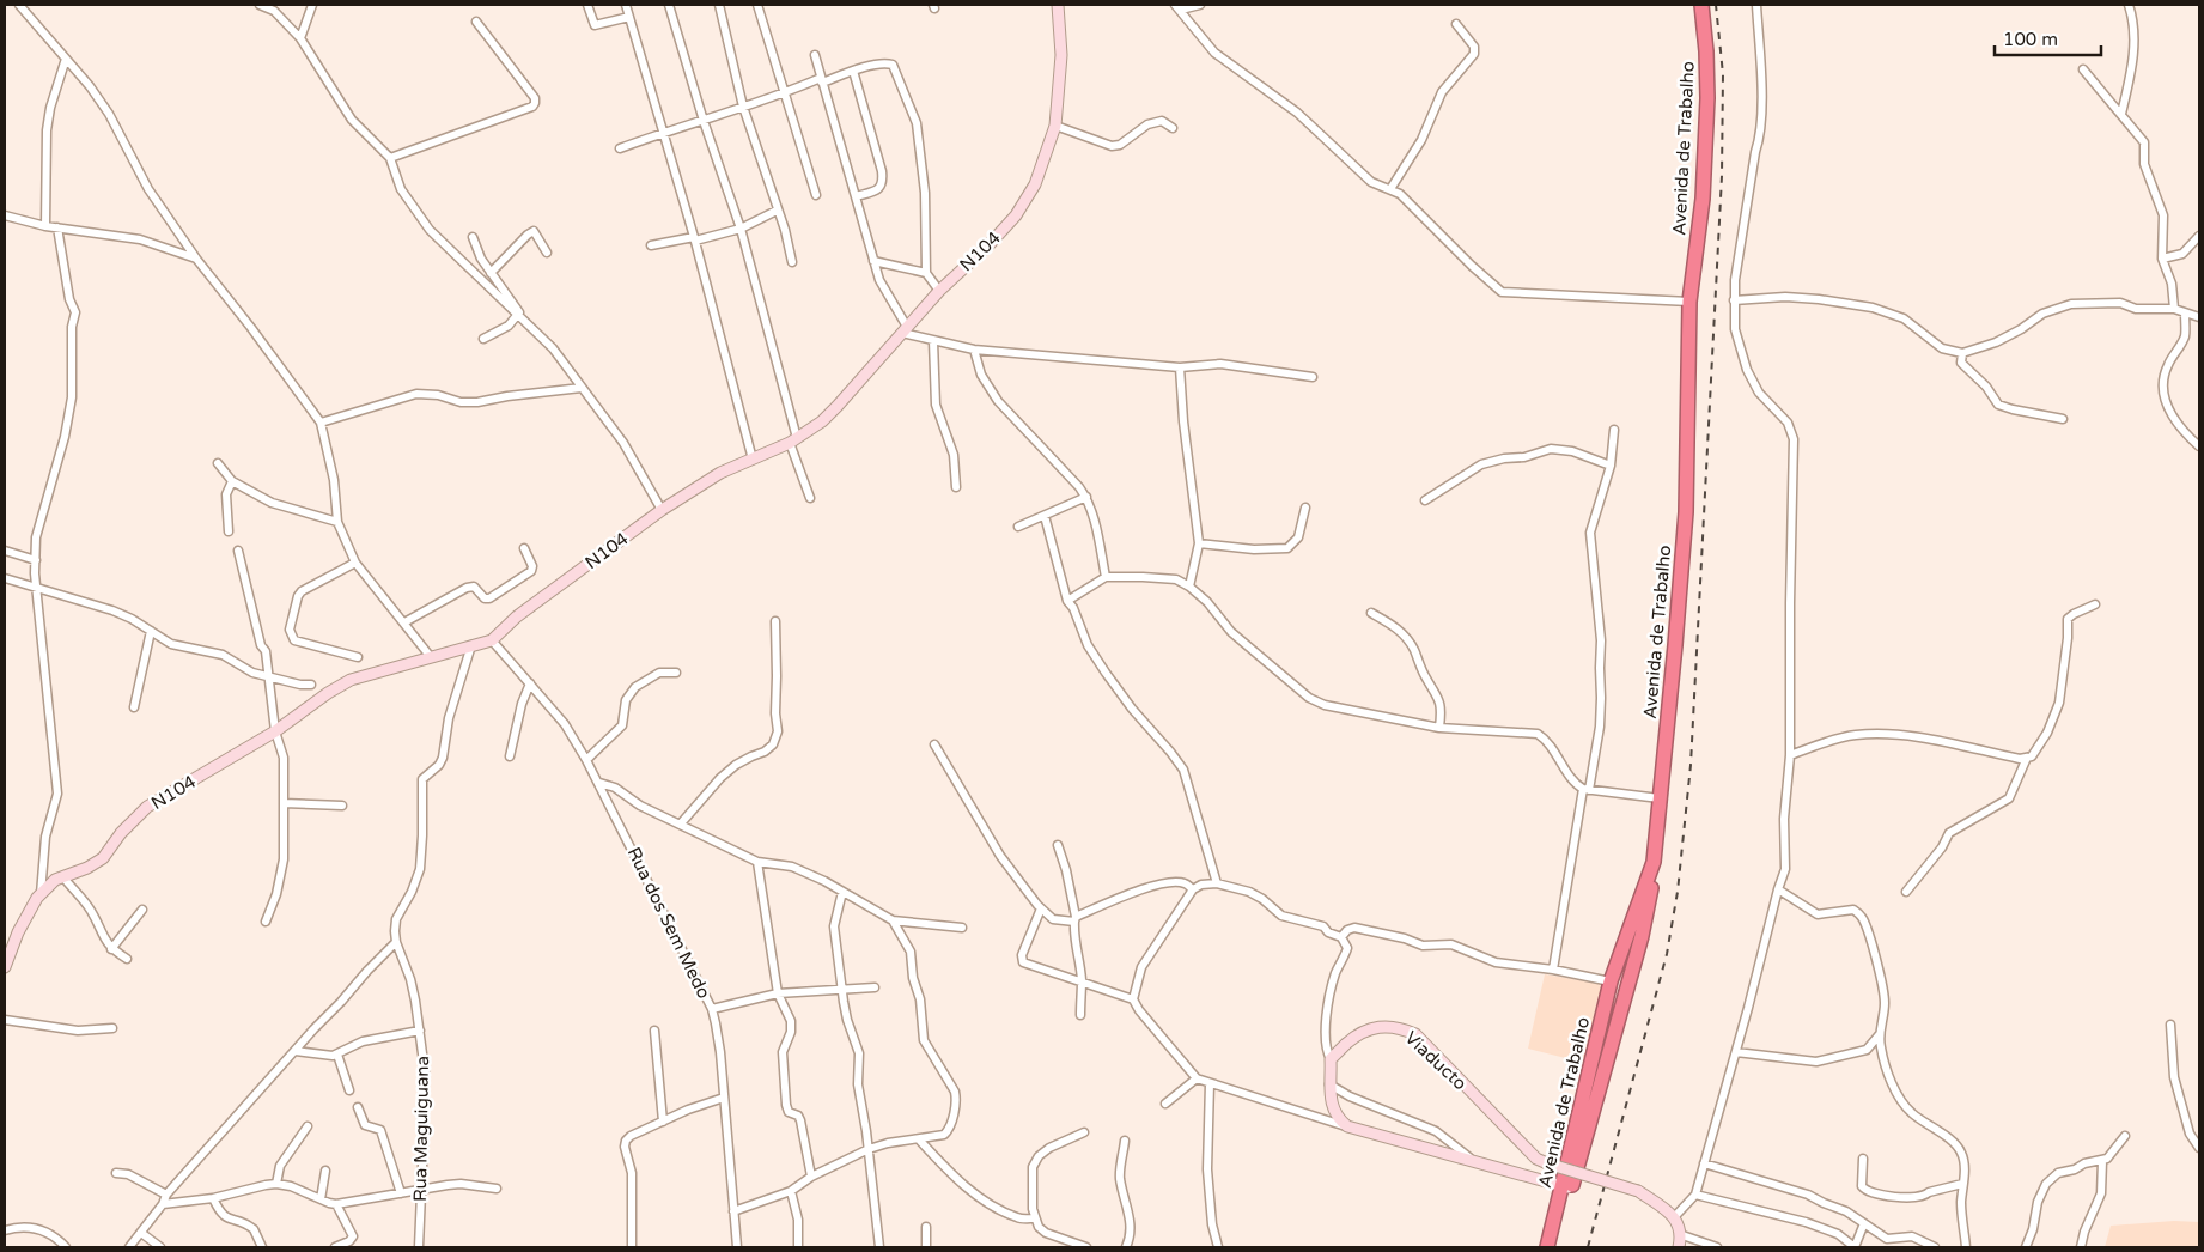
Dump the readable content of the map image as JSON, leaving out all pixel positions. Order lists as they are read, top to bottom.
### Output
{
  "streets": {
    "highway": ["Avenida de Trabalho"],
    "street": [
      "N104",
      "Rua dos Sem Medo",
      "Viaducto",
      "Rua Maguiguana"
    ]
  },
  "crossings": [
    ["N104", "Rua dos Sem Medo"]
  ],
  "scale_bar": "100 m"
}
